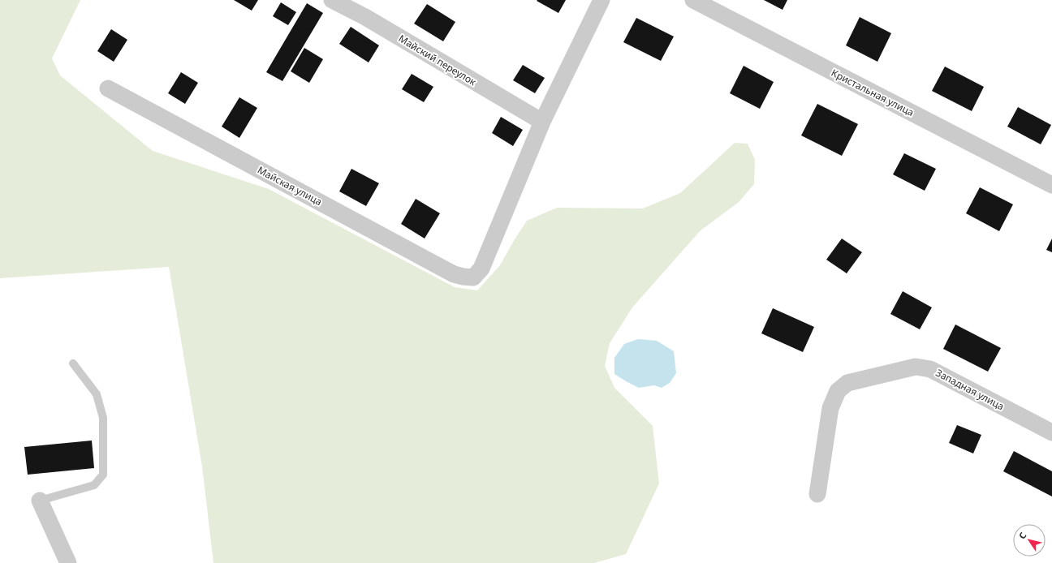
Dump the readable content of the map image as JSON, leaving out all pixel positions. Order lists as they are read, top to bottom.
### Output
{
  "streets": {
    "street": [
      "Майский переулок",
      "Кристальная улица",
      "Майская улица",
      "Западная улица"
    ]
  },
  "crossings": [
    ["Майский переулок", "Майская улица"]
  ],
  "north": "top left"
}
